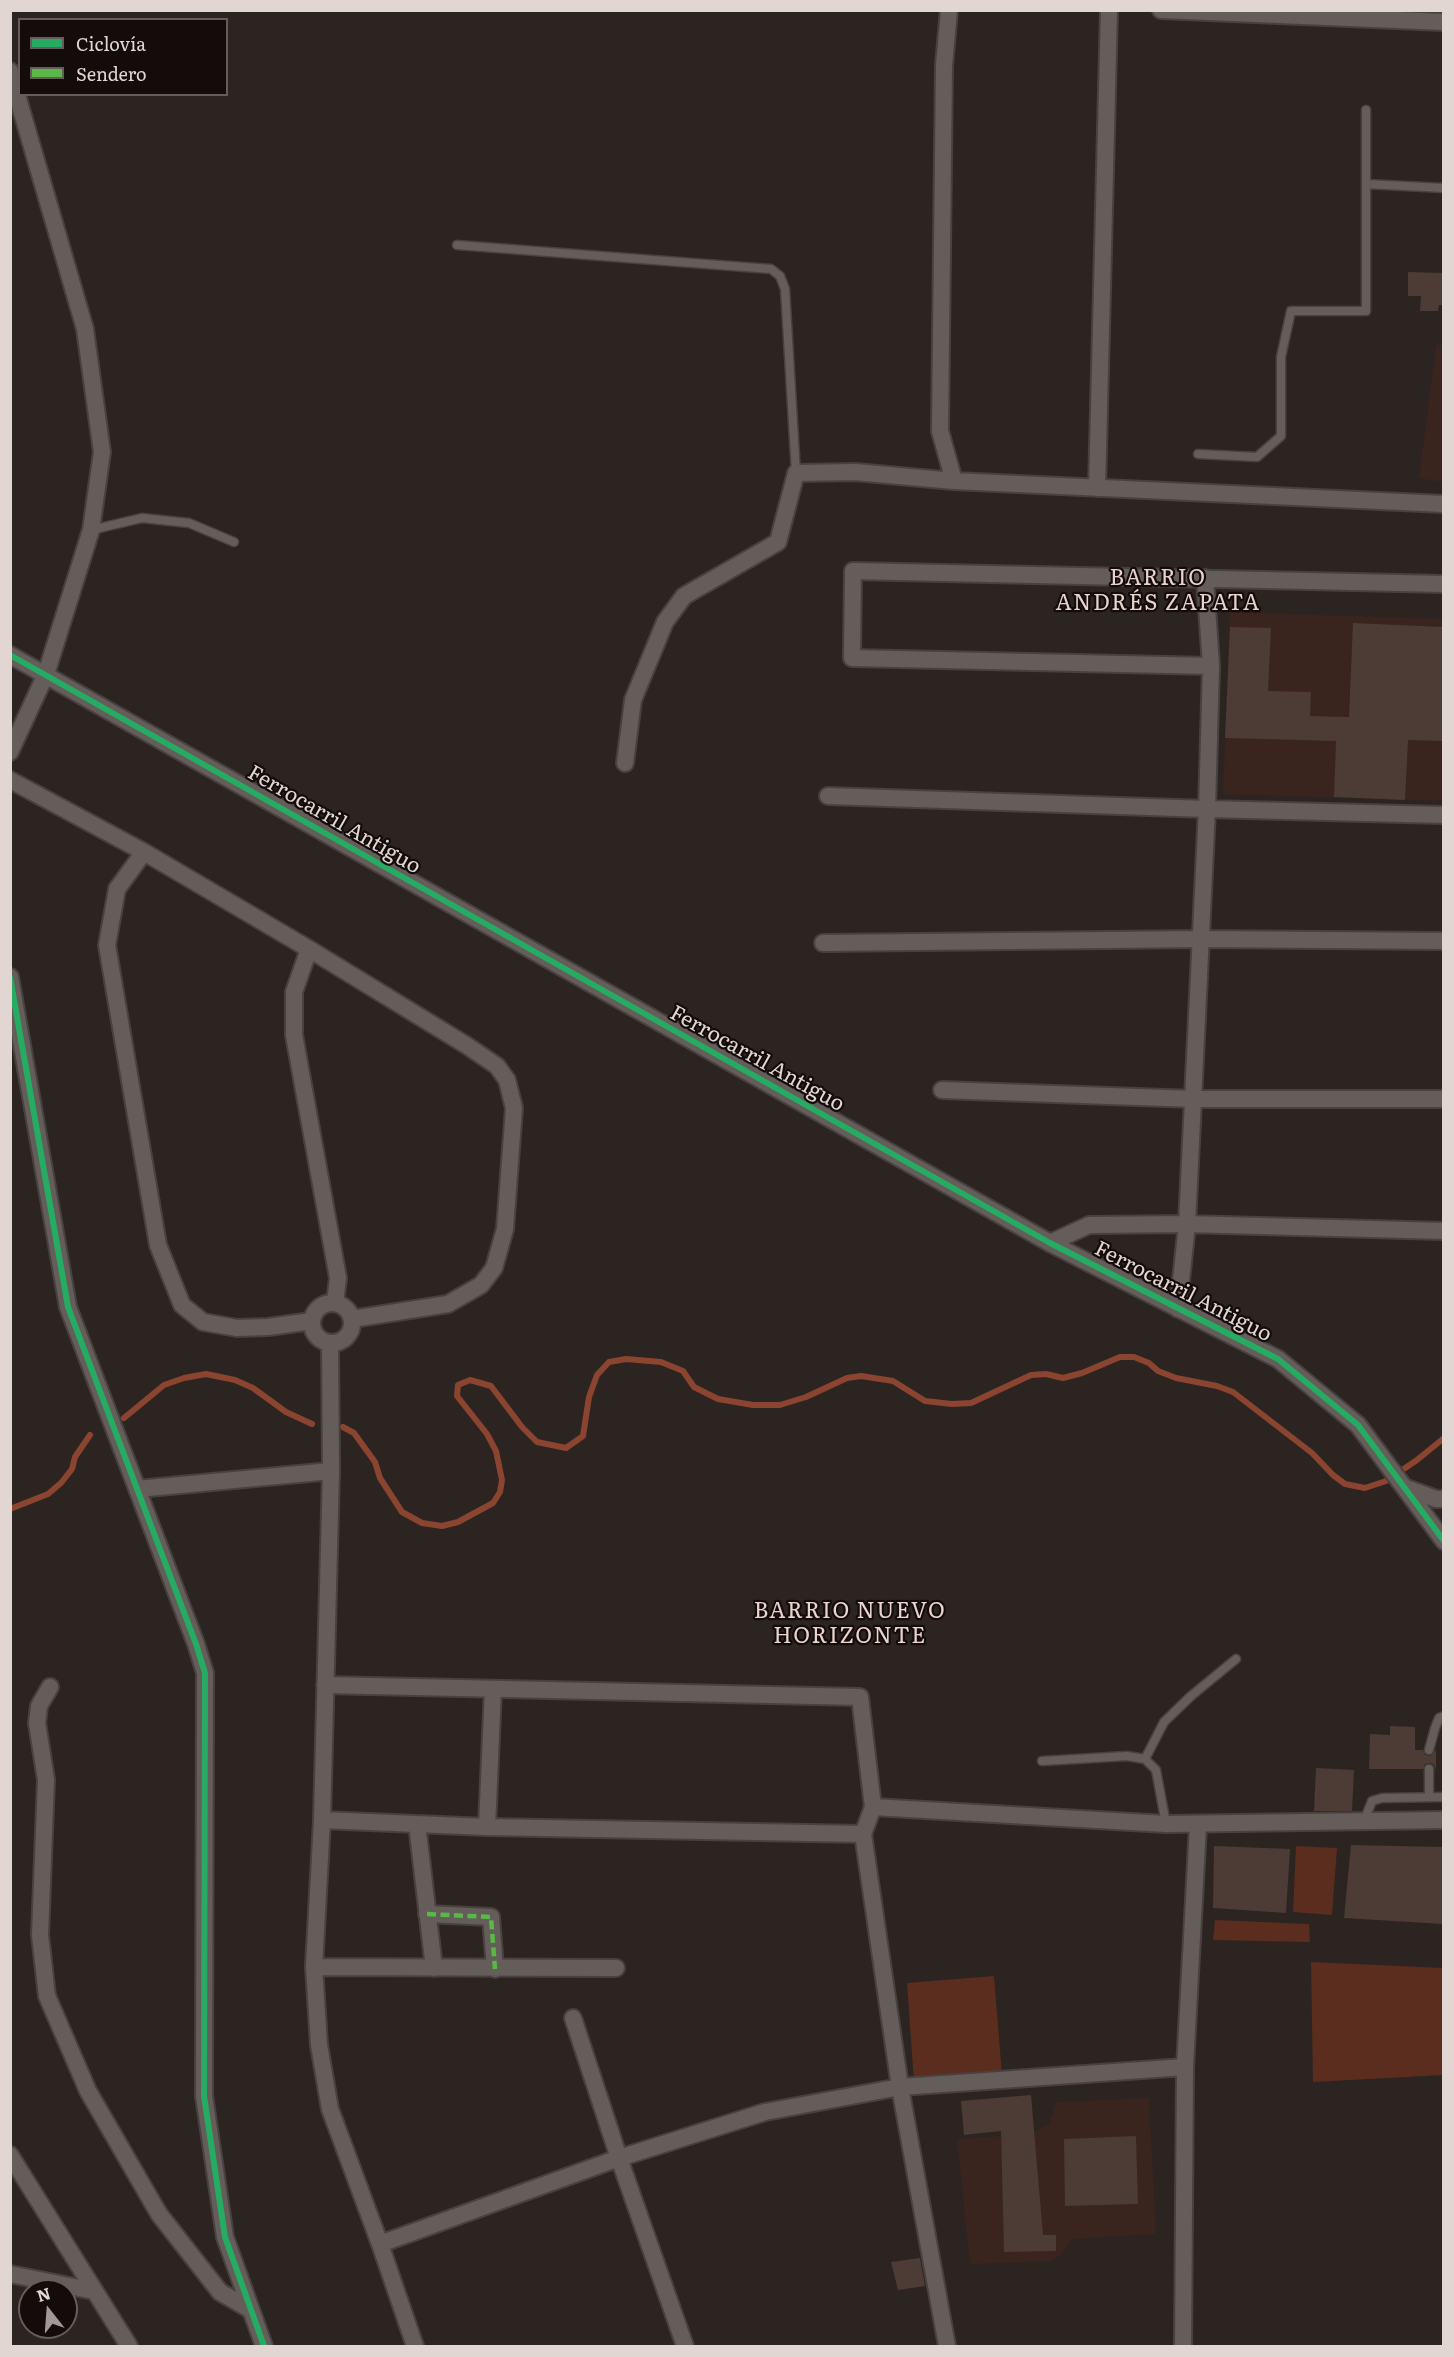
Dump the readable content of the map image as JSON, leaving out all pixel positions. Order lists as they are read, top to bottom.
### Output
{
  "streets": {
    "street": ["Ferrocarril Antiguo"]
  },
  "districts": ["BARRIO ANDRÉS ZAPATA", "BARRIO NUEVO HORIZONTE"],
  "legend": ["Ciclovía", "Sendero"],
  "north": "top"
}
